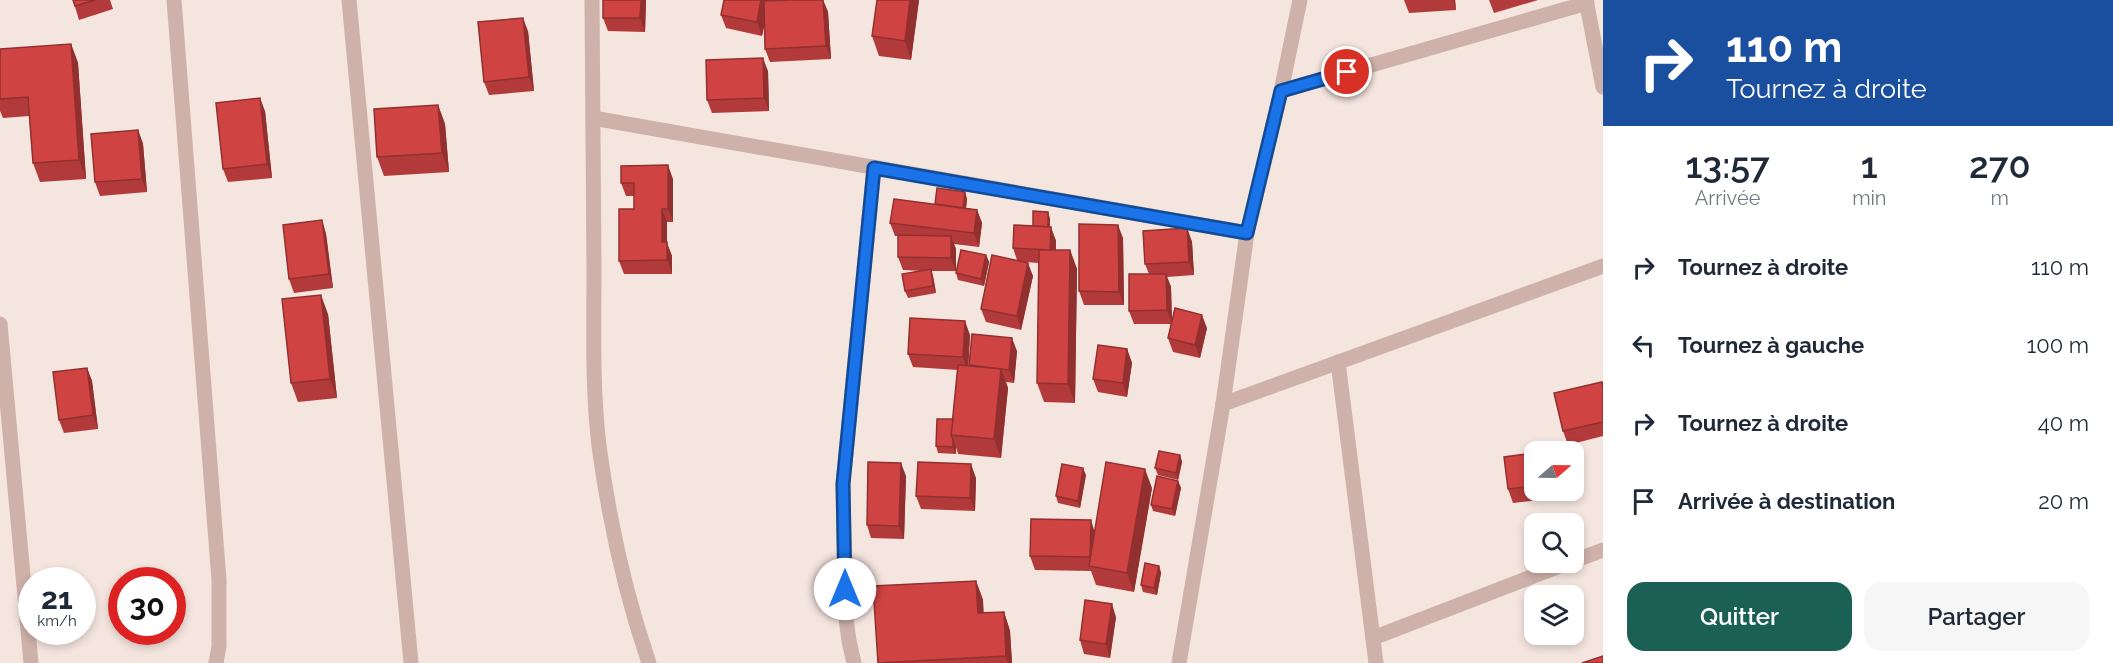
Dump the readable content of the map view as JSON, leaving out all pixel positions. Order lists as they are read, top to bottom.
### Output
{
  "north": "right",
  "page": {
    "turn": ["110 m", "Tournez à droite"],
    "eta": [
      "13:57",
      "Arrivée",
      "1",
      "min",
      "270",
      "m"
    ],
    "list": [
      {
        "name": "Tournez à droite",
        "value": "110 m"
      },
      {
        "name": "Tournez à gauche",
        "value": "100 m"
      },
      {
        "name": "Tournez à droite",
        "value": "40 m"
      },
      {
        "name": "Arrivée à destination",
        "value": "20 m"
      }
    ],
    "speed": "21 km/h",
    "limit": "30",
    "buttons": ["Quitter", "Partager"]
  }
}
